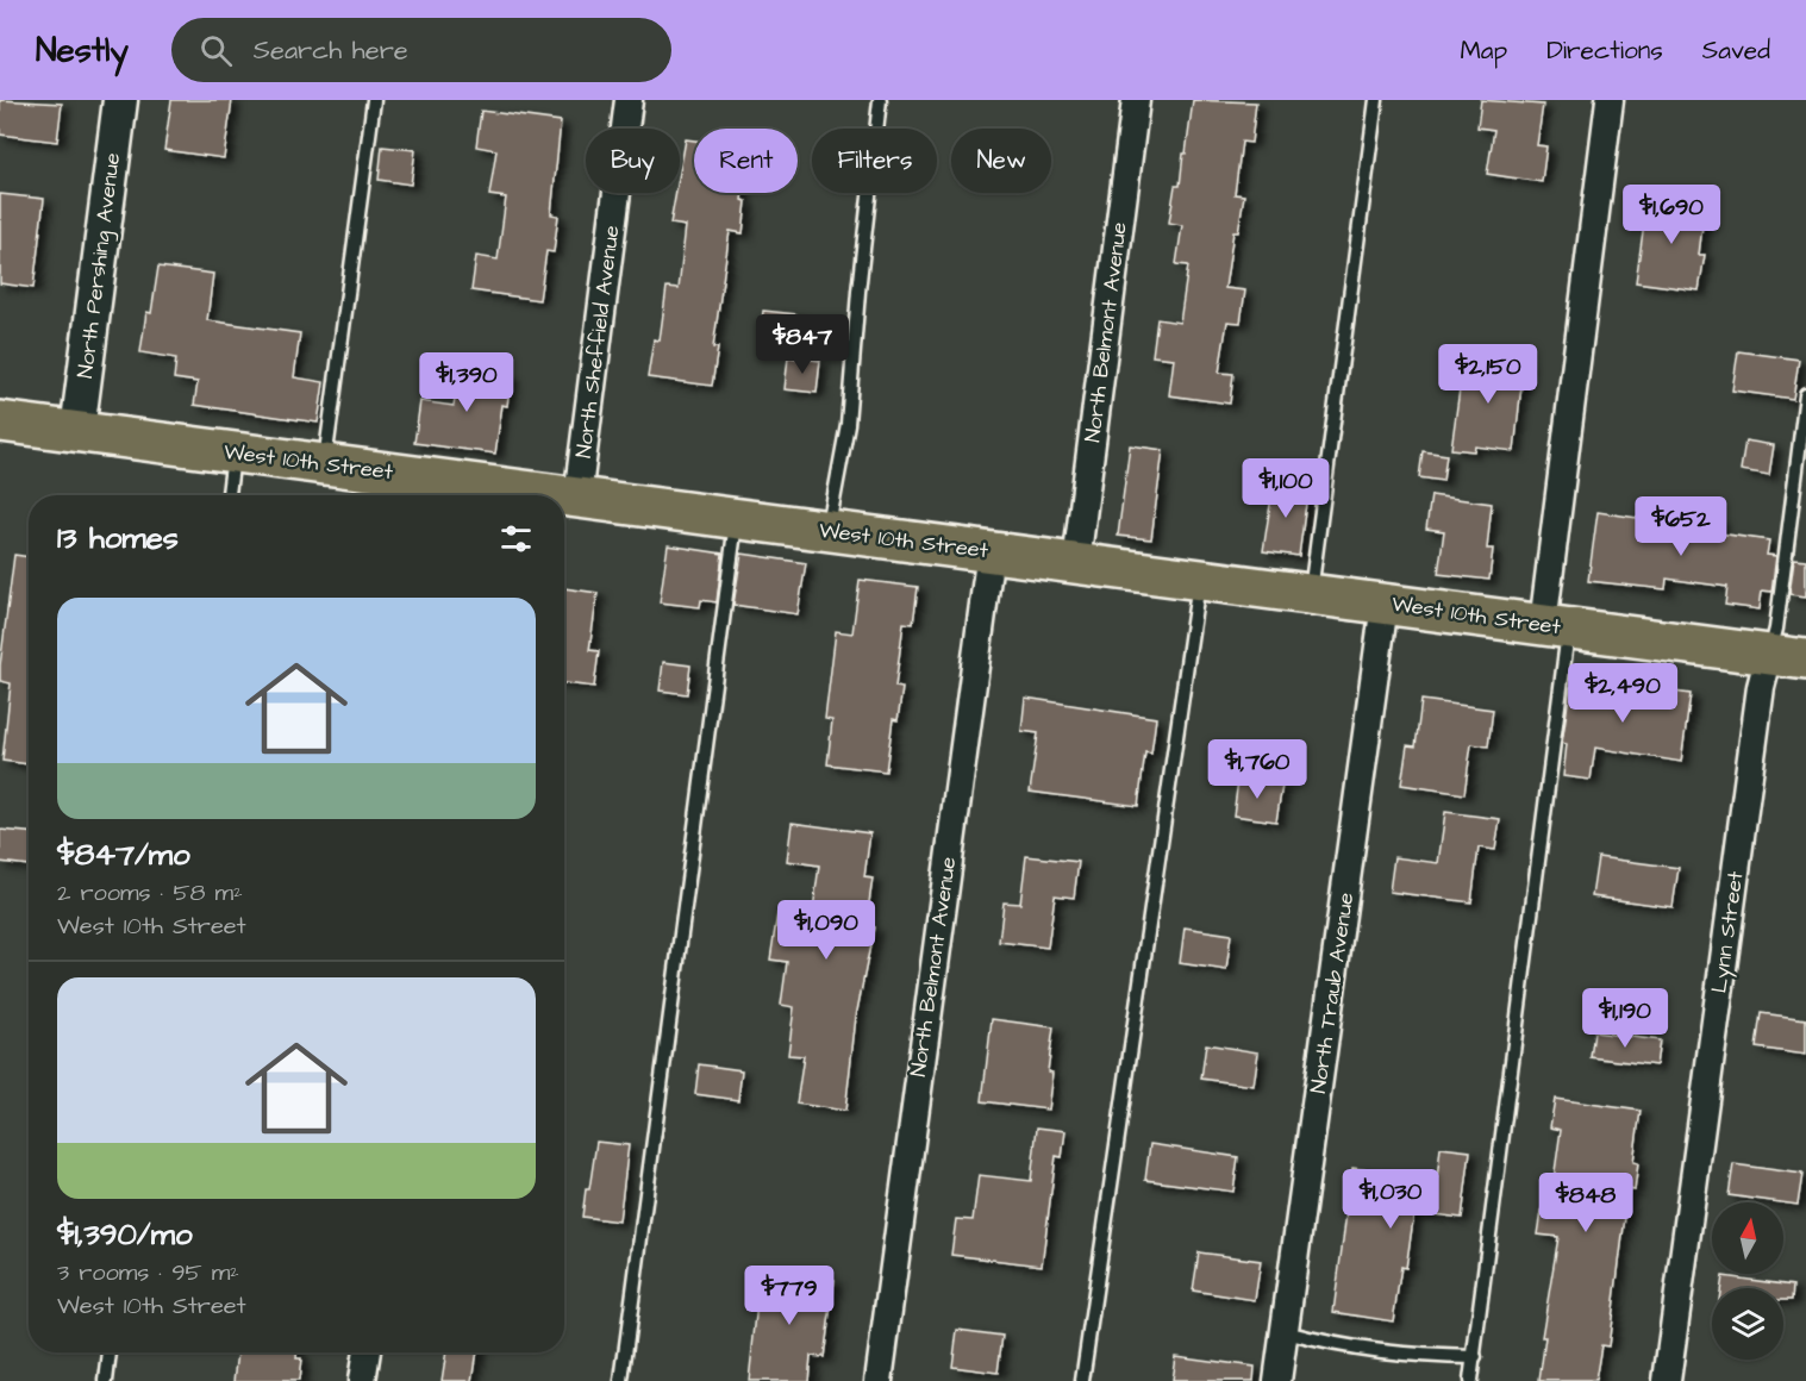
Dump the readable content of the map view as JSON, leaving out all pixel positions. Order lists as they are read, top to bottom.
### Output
{
  "streets": {
    "main road": ["West 10th Street"],
    "street": [
      "North Pershing Avenue",
      "North Belmont Avenue",
      "North Sheffield Avenue",
      "Lynn Street",
      "North Traub Avenue"
    ]
  },
  "crossings": [
    ["North Pershing Avenue", "West 10th Street"],
    ["North Belmont Avenue", "West 10th Street"],
    ["North Sheffield Avenue", "West 10th Street"],
    ["West 10th Street", "Lynn Street"],
    ["West 10th Street", "North Traub Avenue"]
  ],
  "north": "top",
  "page": {
    "header": "Nestly",
    "search": "Search here",
    "nav": ["Map", "Directions", "Saved"],
    "chip": [
      "Buy",
      "Rent",
      "Filters",
      "New"
    ],
    "price": [
      "$1,690",
      "$847",
      "$2,150",
      "$1,390",
      "$1,100",
      "$652",
      "$2,490",
      "$1,760",
      "$1,090",
      "$1,190",
      "$1,030",
      "$848",
      "$779"
    ],
    "heading": "13 homes",
    "list": [
      {
        "name": "$847/mo",
        "note": "2 rooms · 58 m² · West 10th Street"
      },
      {
        "name": "$1,390/mo",
        "note": "3 rooms · 95 m² · West 10th Street"
      }
    ]
  }
}
